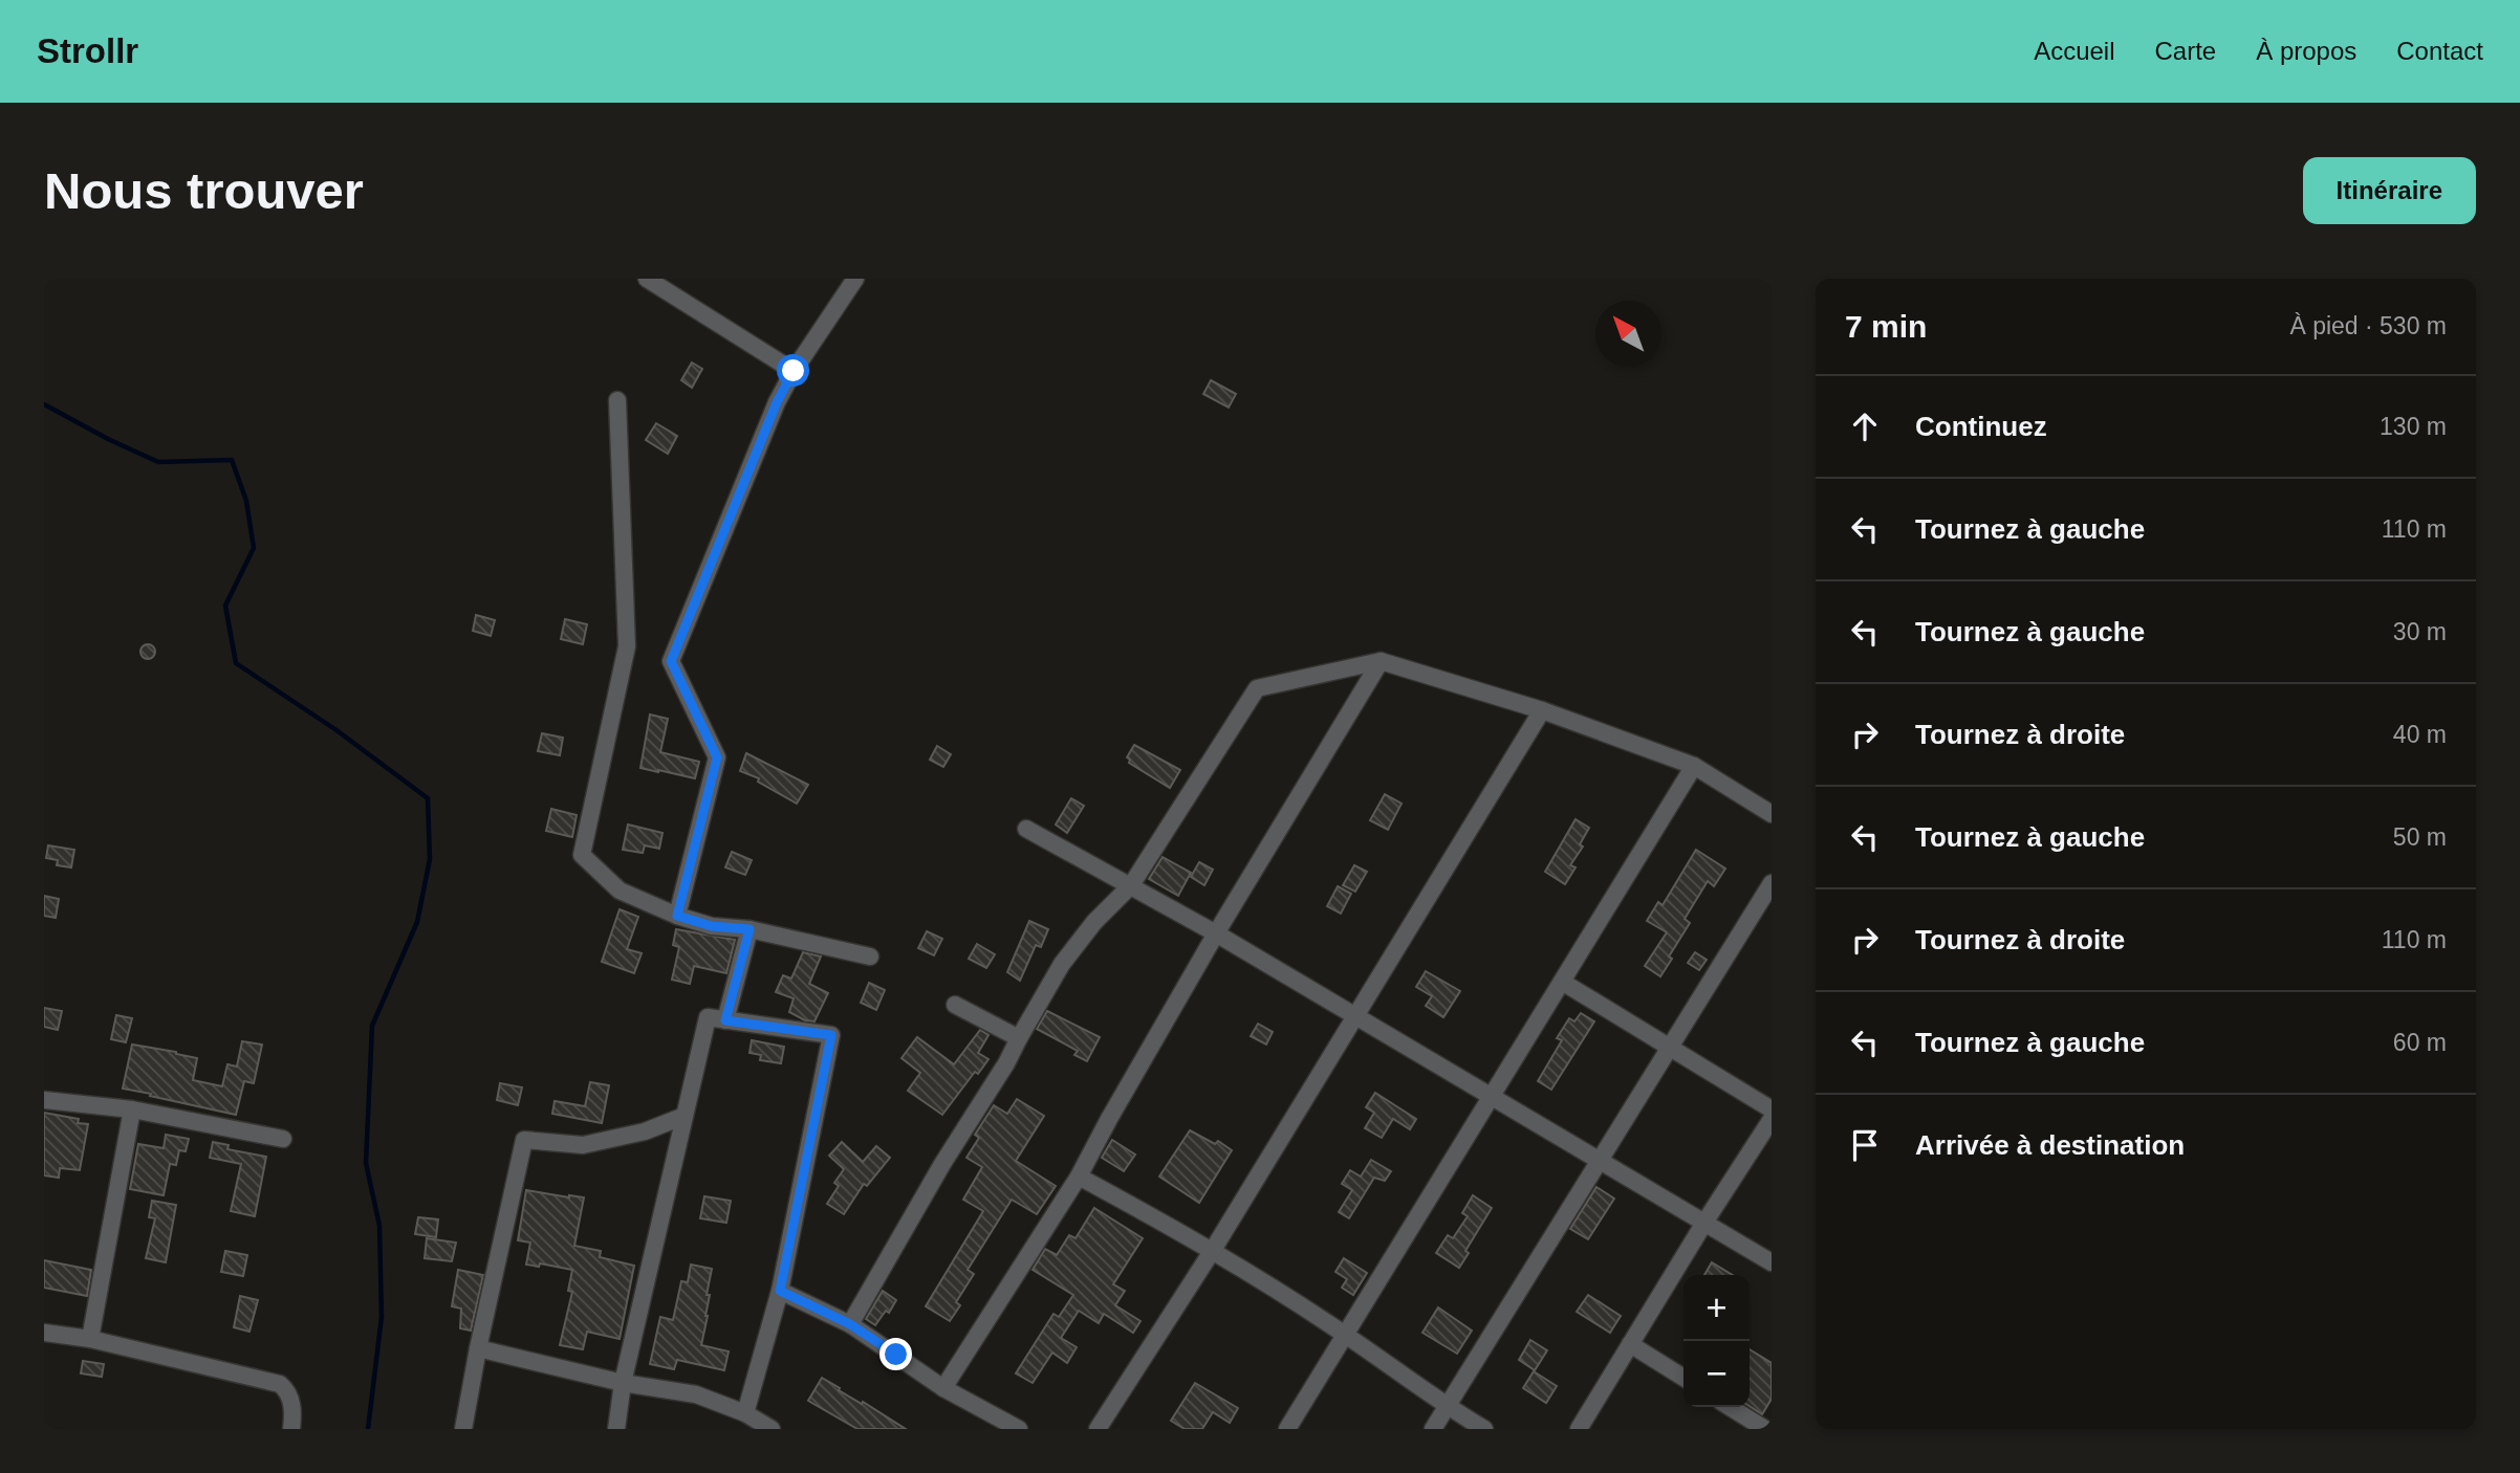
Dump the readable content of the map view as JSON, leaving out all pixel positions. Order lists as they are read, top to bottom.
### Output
{
  "north": "top left",
  "page": {
    "header": "Strollr",
    "nav": [
      "Accueil",
      "Carte",
      "À propos",
      "Contact"
    ],
    "buttons": "Itinéraire",
    "title": "Nous trouver",
    "heading": ["7 min", "À pied · 530 m"],
    "list": [
      ["Continuez", "130 m"],
      ["Tournez à gauche", "110 m"],
      ["Tournez à gauche", "30 m"],
      ["Tournez à droite", "40 m"],
      ["Tournez à gauche", "50 m"],
      ["Tournez à droite", "110 m"],
      ["Tournez à gauche", "60 m"],
      "Arrivée à destination"
    ],
    "map_buttons": ["+", "−"]
  }
}
